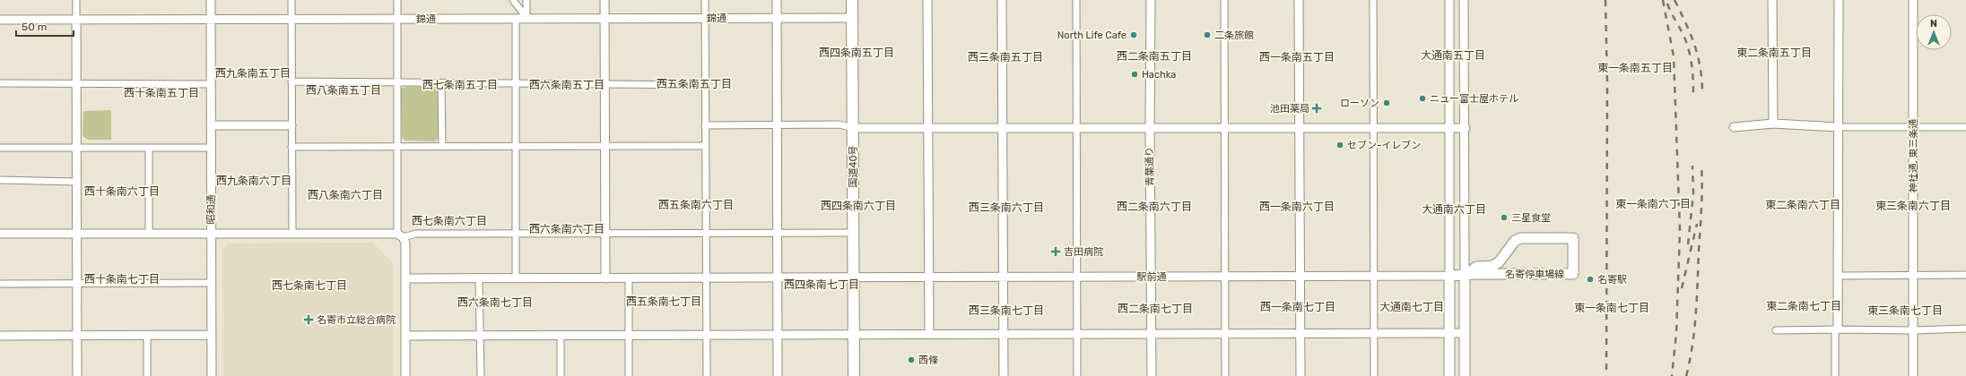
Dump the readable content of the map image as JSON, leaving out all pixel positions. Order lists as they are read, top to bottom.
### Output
{
  "streets": {
    "highway": ["国道40号"],
    "main road": ["名寄停車場線"],
    "street": [
      "錦通",
      "神社通, 東三条通",
      "青葉通り",
      "昭和通",
      "駅前通"
    ]
  },
  "crossings": [
    ["錦通", "国道40号"],
    ["錦通", "昭和通"],
    ["国道40号", "駅前通"],
    ["青葉通り", "駅前通"],
    ["名寄停車場線", "駅前通"]
  ],
  "districts": [
    "西四条南五丁目",
    "東二条南五丁目",
    "大通南五丁目",
    "西二条南五丁目",
    "西三条南五丁目",
    "西一条南五丁目",
    "東一条南五丁目",
    "西九条南五丁目",
    "西五条南五丁目",
    "西七条南五丁目",
    "西六条南五丁目",
    "西八条南五丁目",
    "西十条南五丁目",
    "西九条南六丁目",
    "西十条南六丁目",
    "西八条南六丁目",
    "東一条南六丁目",
    "西五条南六丁目",
    "東二条南六丁目",
    "西四条南六丁目",
    "東三条南六丁目",
    "西二条南六丁目",
    "西一条南六丁目",
    "西三条南六丁目",
    "大通南六丁目",
    "西七条南六丁目",
    "西六条南六丁目",
    "西十条南七丁目",
    "西四条南七丁目",
    "西七条南七丁目",
    "西五条南七丁目",
    "西六条南七丁目",
    "東二条南七丁目",
    "西一条南七丁目",
    "大通南七丁目",
    "東一条南七丁目",
    "西二条南七丁目",
    "西三条南七丁目",
    "東三条南七丁目"
  ],
  "places": {
    "other": [
      "North Life Cafe",
      "二条旅館",
      "Hachka",
      "ニュー富士屋ホテル",
      "ローソン",
      "セブン-イレブン",
      "三星食堂",
      "名寄駅",
      "西條"
    ],
    "health": ["池田薬局", "吉田病院", "名寄市立総合病院"]
  },
  "scale_bar": "50 m",
  "north": "top"
}
